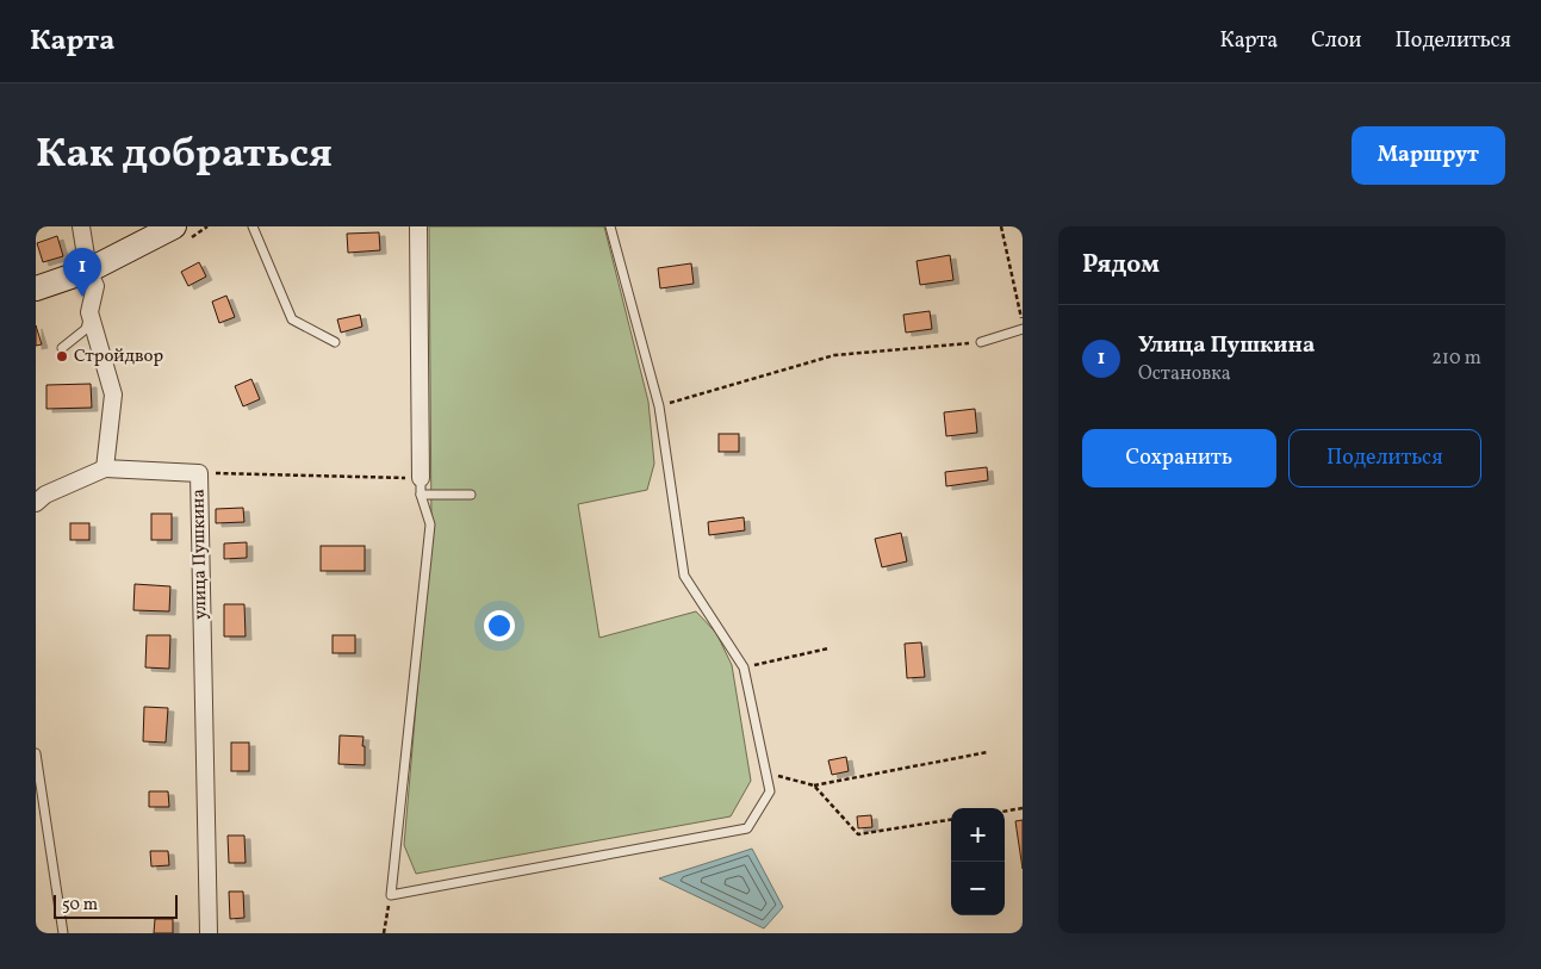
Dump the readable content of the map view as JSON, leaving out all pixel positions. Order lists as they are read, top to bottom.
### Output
{
  "streets": {
    "street": ["улица Пушкина"]
  },
  "places": ["Стройдвор"],
  "scale_bar": "50 m",
  "page": {
    "header": "Карта",
    "nav": ["Карта", "Слои", "Поделиться"],
    "title": "Как добраться",
    "buttons": [
      "Маршрут",
      ["Сохранить", "Поделиться"]
    ],
    "heading": "Рядом",
    "pins": "1",
    "list": [
      {
        "mark": "1",
        "name": "Улица Пушкина",
        "note": "Остановка",
        "value": "210 m"
      }
    ],
    "map_buttons": ["+", "−"],
    "scale": "50 m"
  }
}
